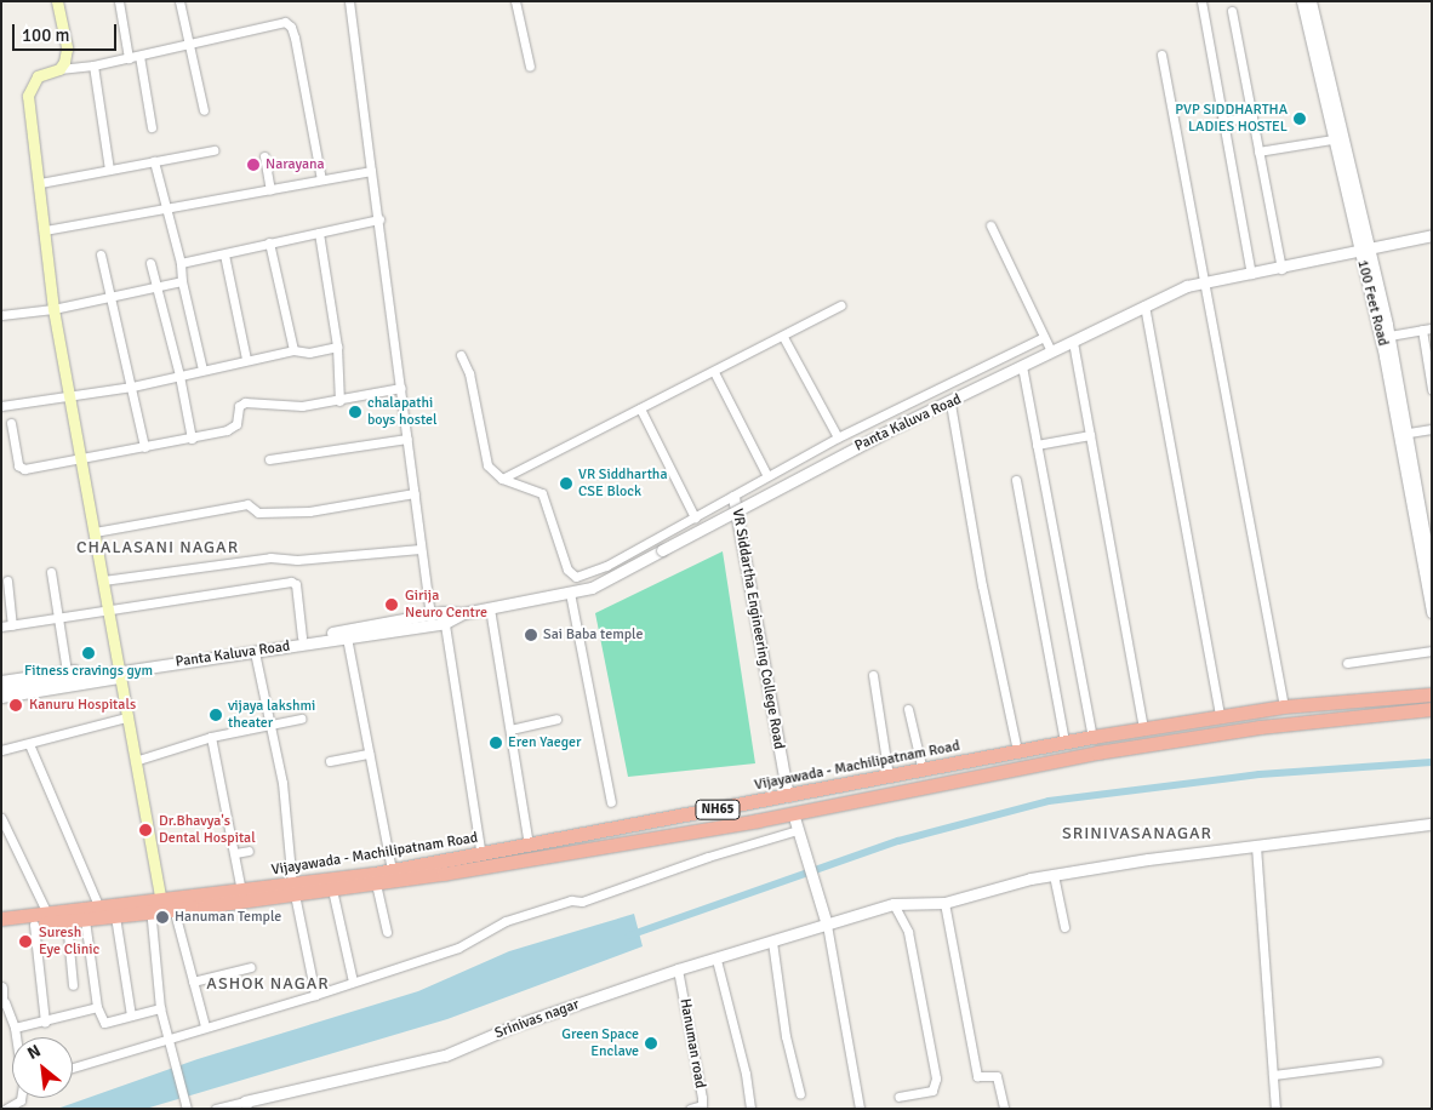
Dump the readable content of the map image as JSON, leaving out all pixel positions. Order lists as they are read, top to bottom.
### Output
{
  "streets": {
    "highway": ["Vijayawada - Machilipatnam Road", "NH65"],
    "street": [
      "100 Feet Road",
      "Panta Kaluva Road",
      "VR Siddartha Engineering College Road",
      "Srinivas nagar",
      "Hanuman road"
    ]
  },
  "crossings": [
    ["100 Feet Road", "Panta Kaluva Road"],
    ["VR Siddartha Engineering College Road", "Vijayawada - Machilipatnam Road"],
    ["Srinivas nagar", "Hanuman road"]
  ],
  "districts": ["CHALASANI NAGAR", "SRINIVASANAGAR", "ASHOK NAGAR"],
  "places": [
    "PVP SIDDHARTHA LADIES HOSTEL",
    "Narayana",
    "chalapathi boys hostel",
    "VR Siddhartha CSE Block",
    "Girija Neuro Centre",
    "Sai Baba temple",
    "Fitness cravings gym",
    "Kanuru Hospitals",
    "vijaya lakshmi theater",
    "Eren Yaeger",
    "Dr.Bhavya's Dental Hospital",
    "Hanuman Temple",
    "Suresh Eye Clinic",
    "Green Space Enclave"
  ],
  "scale_bar": "100 m",
  "north": "top left"
}
